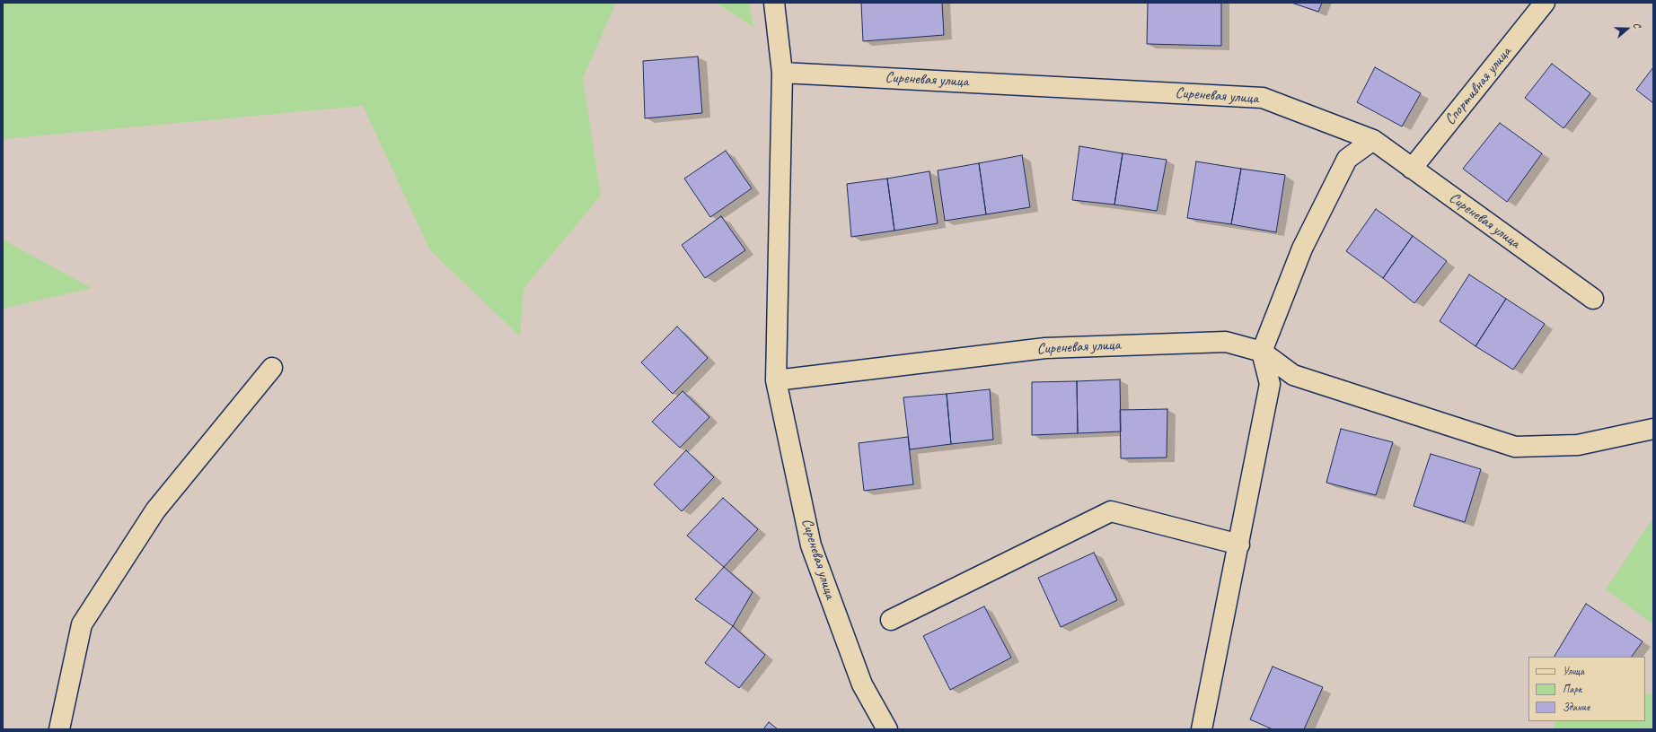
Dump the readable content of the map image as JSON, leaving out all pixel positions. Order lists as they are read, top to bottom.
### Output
{
  "streets": {
    "street": ["Сиреневая улица", "Спортивная улица"]
  },
  "crossings": [
    ["Сиреневая улица", "Спортивная улица"]
  ],
  "legend": ["Улица", "Парк", "Здание"],
  "north": "right"
}
